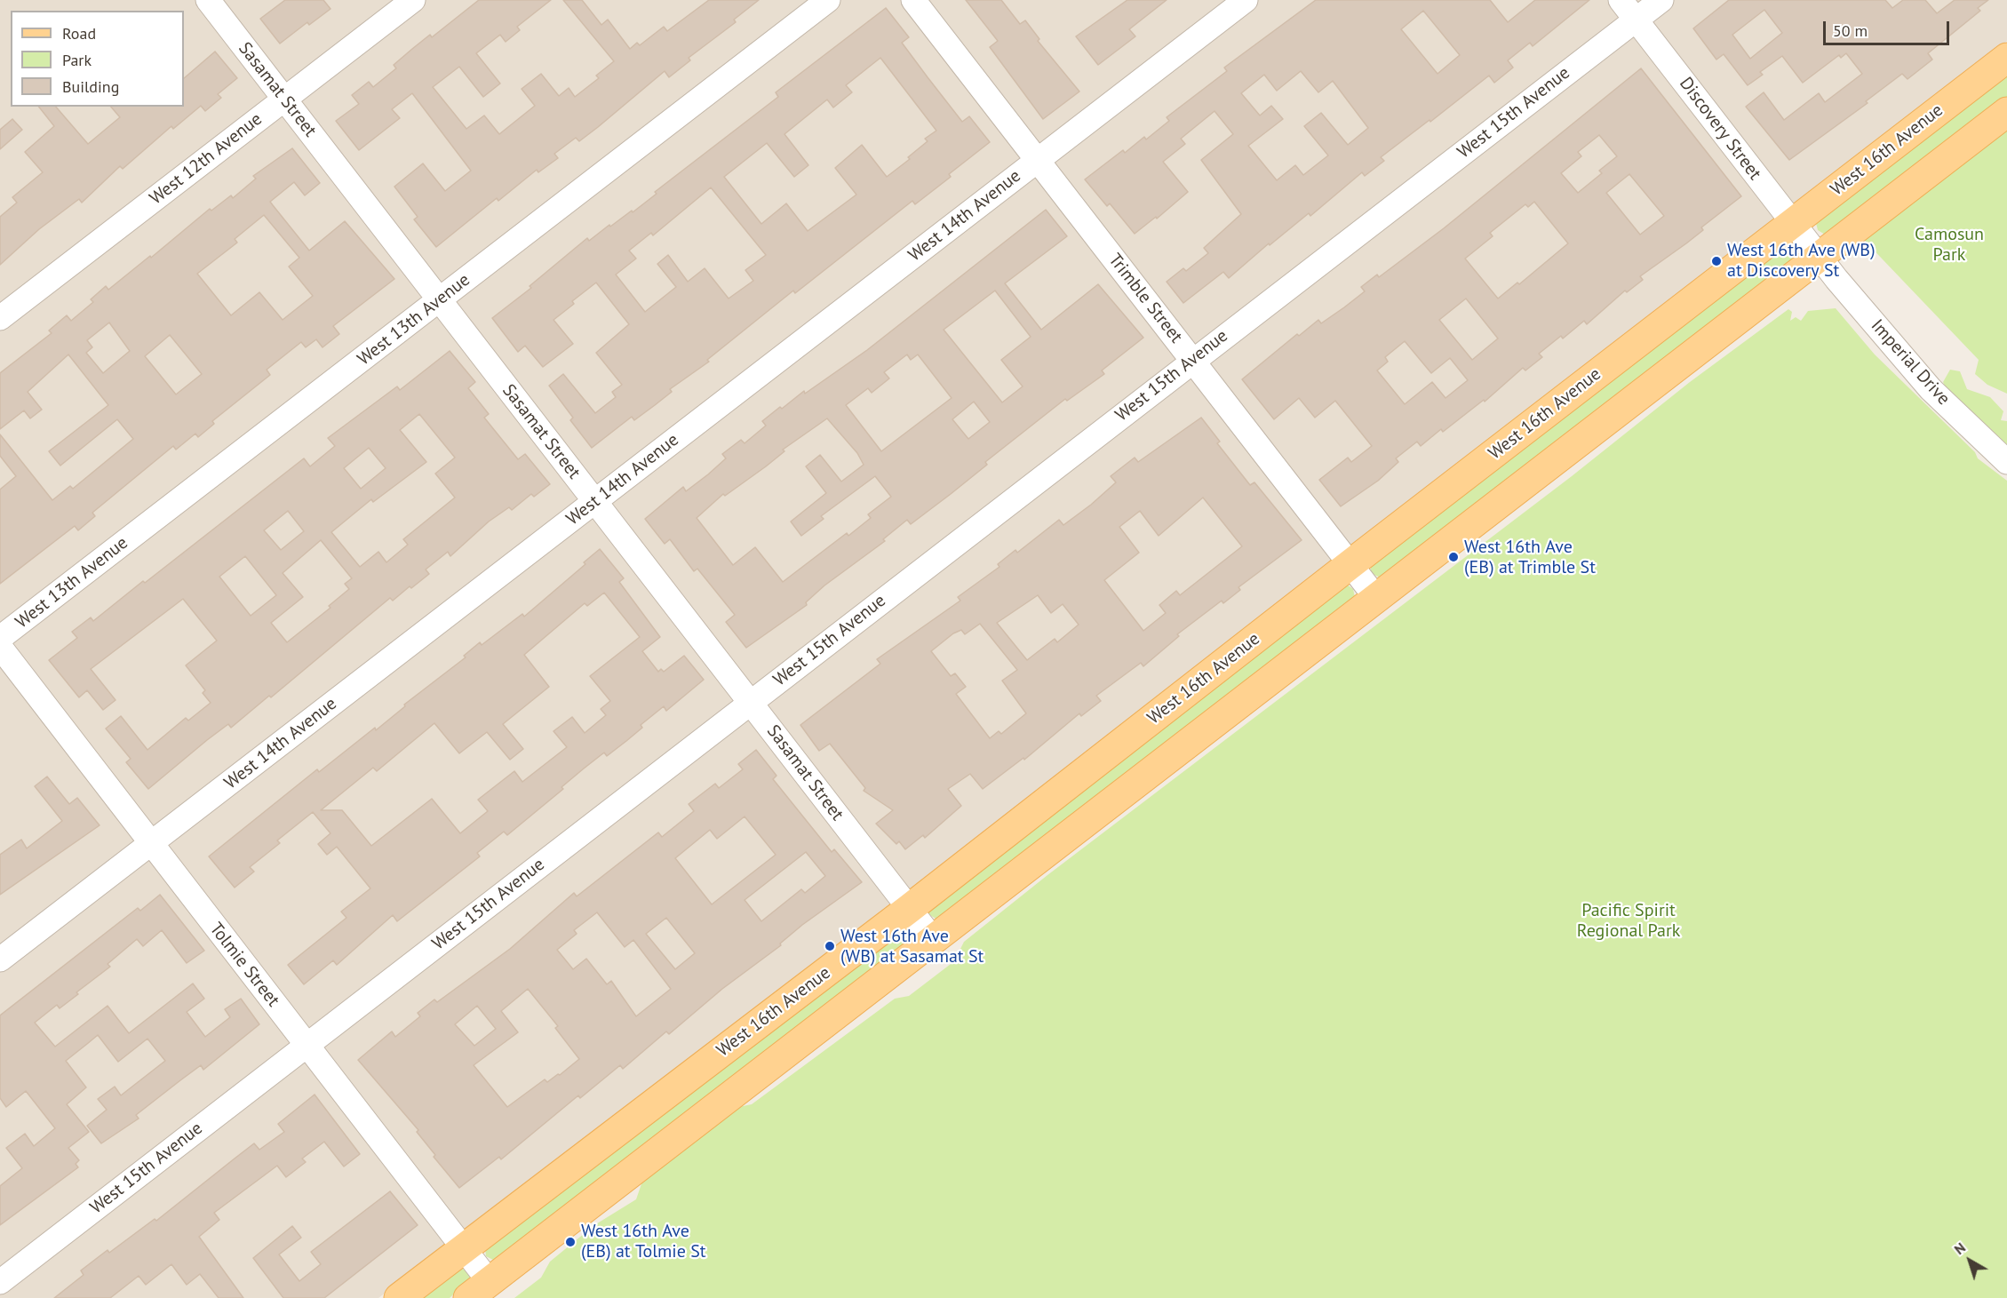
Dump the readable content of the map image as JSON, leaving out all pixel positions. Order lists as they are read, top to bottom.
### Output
{
  "streets": {
    "main road": ["West 16th Avenue"],
    "street": [
      "Sasamat Street",
      "West 15th Avenue",
      "Discovery Street",
      "West 12th Avenue",
      "West 14th Avenue",
      "Trimble Street",
      "West 13th Avenue",
      "Imperial Drive",
      "Tolmie Street"
    ]
  },
  "crossings": [
    ["Sasamat Street", "West 15th Avenue"],
    ["Sasamat Street", "West 16th Avenue"],
    ["Sasamat Street", "West 12th Avenue"],
    ["Sasamat Street", "West 14th Avenue"],
    ["Sasamat Street", "West 13th Avenue"],
    ["West 15th Avenue", "Discovery Street"],
    ["West 15th Avenue", "Trimble Street"],
    ["West 15th Avenue", "Tolmie Street"],
    ["Discovery Street", "West 16th Avenue"],
    ["Discovery Street", "Imperial Drive"],
    ["West 16th Avenue", "Trimble Street"],
    ["West 16th Avenue", "Tolmie Street"],
    ["West 14th Avenue", "Trimble Street"],
    ["West 14th Avenue", "Tolmie Street"]
  ],
  "parks": ["Camosun Park", "Pacific Spirit Regional Park"],
  "places": [
    "West 16th Ave (WB) at Discovery St",
    "West 16th Ave (EB) at Trimble St",
    "West 16th Ave (WB) at Sasamat St",
    "West 16th Ave (EB) at Tolmie St"
  ],
  "legend": ["Road", "Park", "Building"],
  "scale_bar": "50 m",
  "north": "top left"
}
